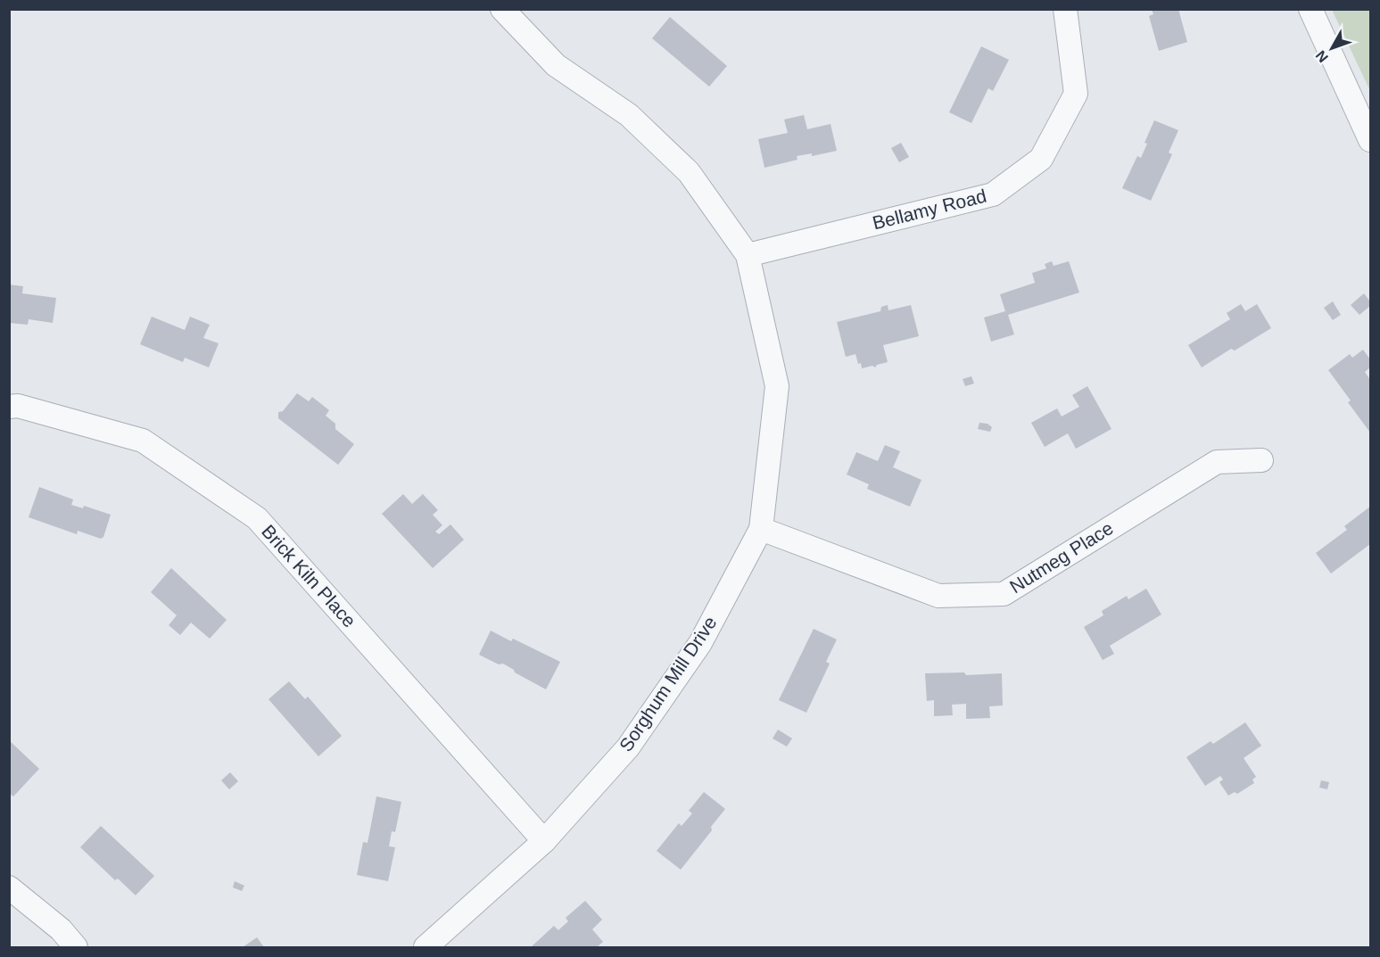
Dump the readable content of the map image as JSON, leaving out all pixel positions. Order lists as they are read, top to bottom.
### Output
{
  "streets": {
    "street": [
      "Bellamy Road",
      "Nutmeg Place",
      "Brick Kiln Place",
      "Sorghum Mill Drive"
    ]
  },
  "crossings": [
    ["Bellamy Road", "Sorghum Mill Drive"],
    ["Nutmeg Place", "Sorghum Mill Drive"],
    ["Brick Kiln Place", "Sorghum Mill Drive"]
  ],
  "north": "bottom left"
}
